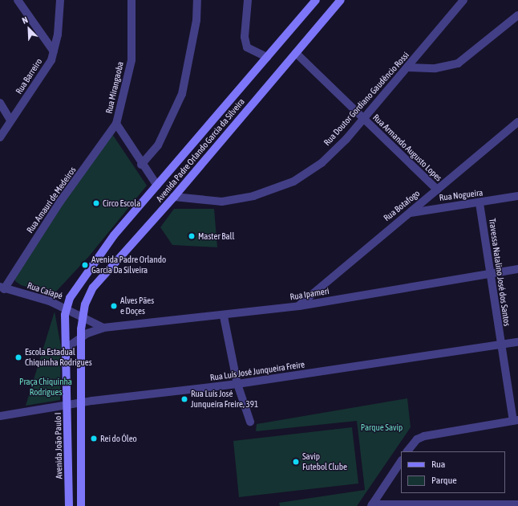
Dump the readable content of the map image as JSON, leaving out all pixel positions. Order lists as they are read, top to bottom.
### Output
{
  "streets": {
    "main road": ["Avenida Padre Orlando Garcia da Silveira", "Avenida João Paulo I"],
    "street": [
      "Rua Barreiro",
      "Rua Mirangaoba",
      "Rua Doutor Gordiano Gaudêncio Rossi",
      "Rua Armando Augusto Lopes",
      "Rua Nogueira",
      "Rua Amauri de Medeiros",
      "Rua Botafogo",
      "Travessa Natalino José dos Santos",
      "Rua Caiapé",
      "Rua Ipameri",
      "Rua Luís José Junqueira Freire"
    ]
  },
  "crossings": [
    ["Rua Mirangaoba", "Avenida Padre Orlando Garcia da Silveira"],
    ["Rua Mirangaoba", "Rua Amauri de Medeiros"],
    ["Rua Doutor Gordiano Gaudêncio Rossi", "Rua Armando Augusto Lopes"],
    ["Rua Doutor Gordiano Gaudêncio Rossi", "Avenida Padre Orlando Garcia da Silveira"],
    ["Rua Armando Augusto Lopes", "Avenida Padre Orlando Garcia da Silveira"],
    ["Rua Armando Augusto Lopes", "Rua Botafogo"],
    ["Avenida Padre Orlando Garcia da Silveira", "Rua Caiapé"],
    ["Avenida Padre Orlando Garcia da Silveira", "Avenida João Paulo I"],
    ["Rua Nogueira", "Rua Botafogo"],
    ["Rua Nogueira", "Travessa Natalino José dos Santos"],
    ["Rua Amauri de Medeiros", "Rua Caiapé"],
    ["Rua Botafogo", "Rua Ipameri"],
    ["Travessa Natalino José dos Santos", "Rua Ipameri"],
    ["Travessa Natalino José dos Santos", "Rua Luís José Junqueira Freire"],
    ["Rua Caiapé", "Avenida João Paulo I"],
    ["Rua Ipameri", "Avenida João Paulo I"],
    ["Rua Luís José Junqueira Freire", "Avenida João Paulo I"]
  ],
  "parks": ["Praça Chiquinha Rodrigues", "Parque Savip"],
  "places": [
    "Circo Escola",
    "Master Ball",
    "Avenida Padre Orlando Garcia Da Silveira",
    "Alves Pães e Doçes",
    "Escola Estadual Chiquinha Rodrigues",
    "Rua Luís José Junqueira Freire, 391",
    "Rei do Óleo",
    "Savip Futebol Clube"
  ],
  "legend": ["Rua", "Parque"],
  "north": "top left"
}
